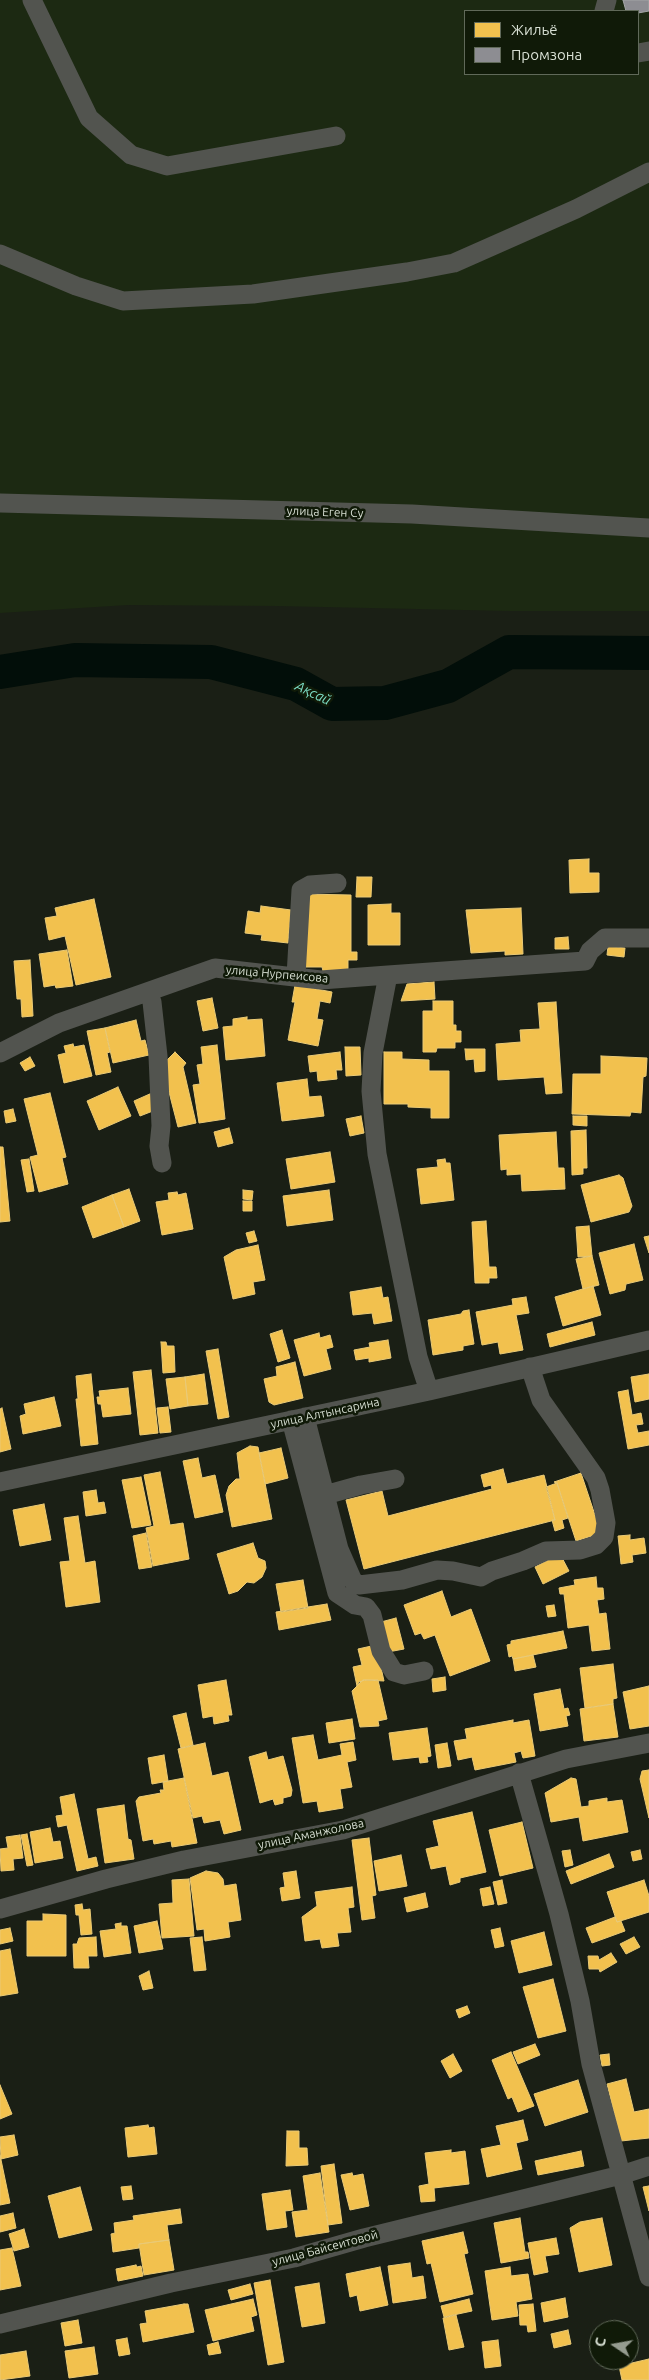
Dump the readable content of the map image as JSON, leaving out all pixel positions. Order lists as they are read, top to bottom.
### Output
{
  "streets": {
    "street": [
      "улица Еген Су",
      "улица Нурпеисова",
      "улица Алтынсарина",
      "улица Аманжолова",
      "улица Байсеитовой"
    ]
  },
  "water": ["Ақсай"],
  "legend": ["Жильё", "Промзона"],
  "north": "left"
}
